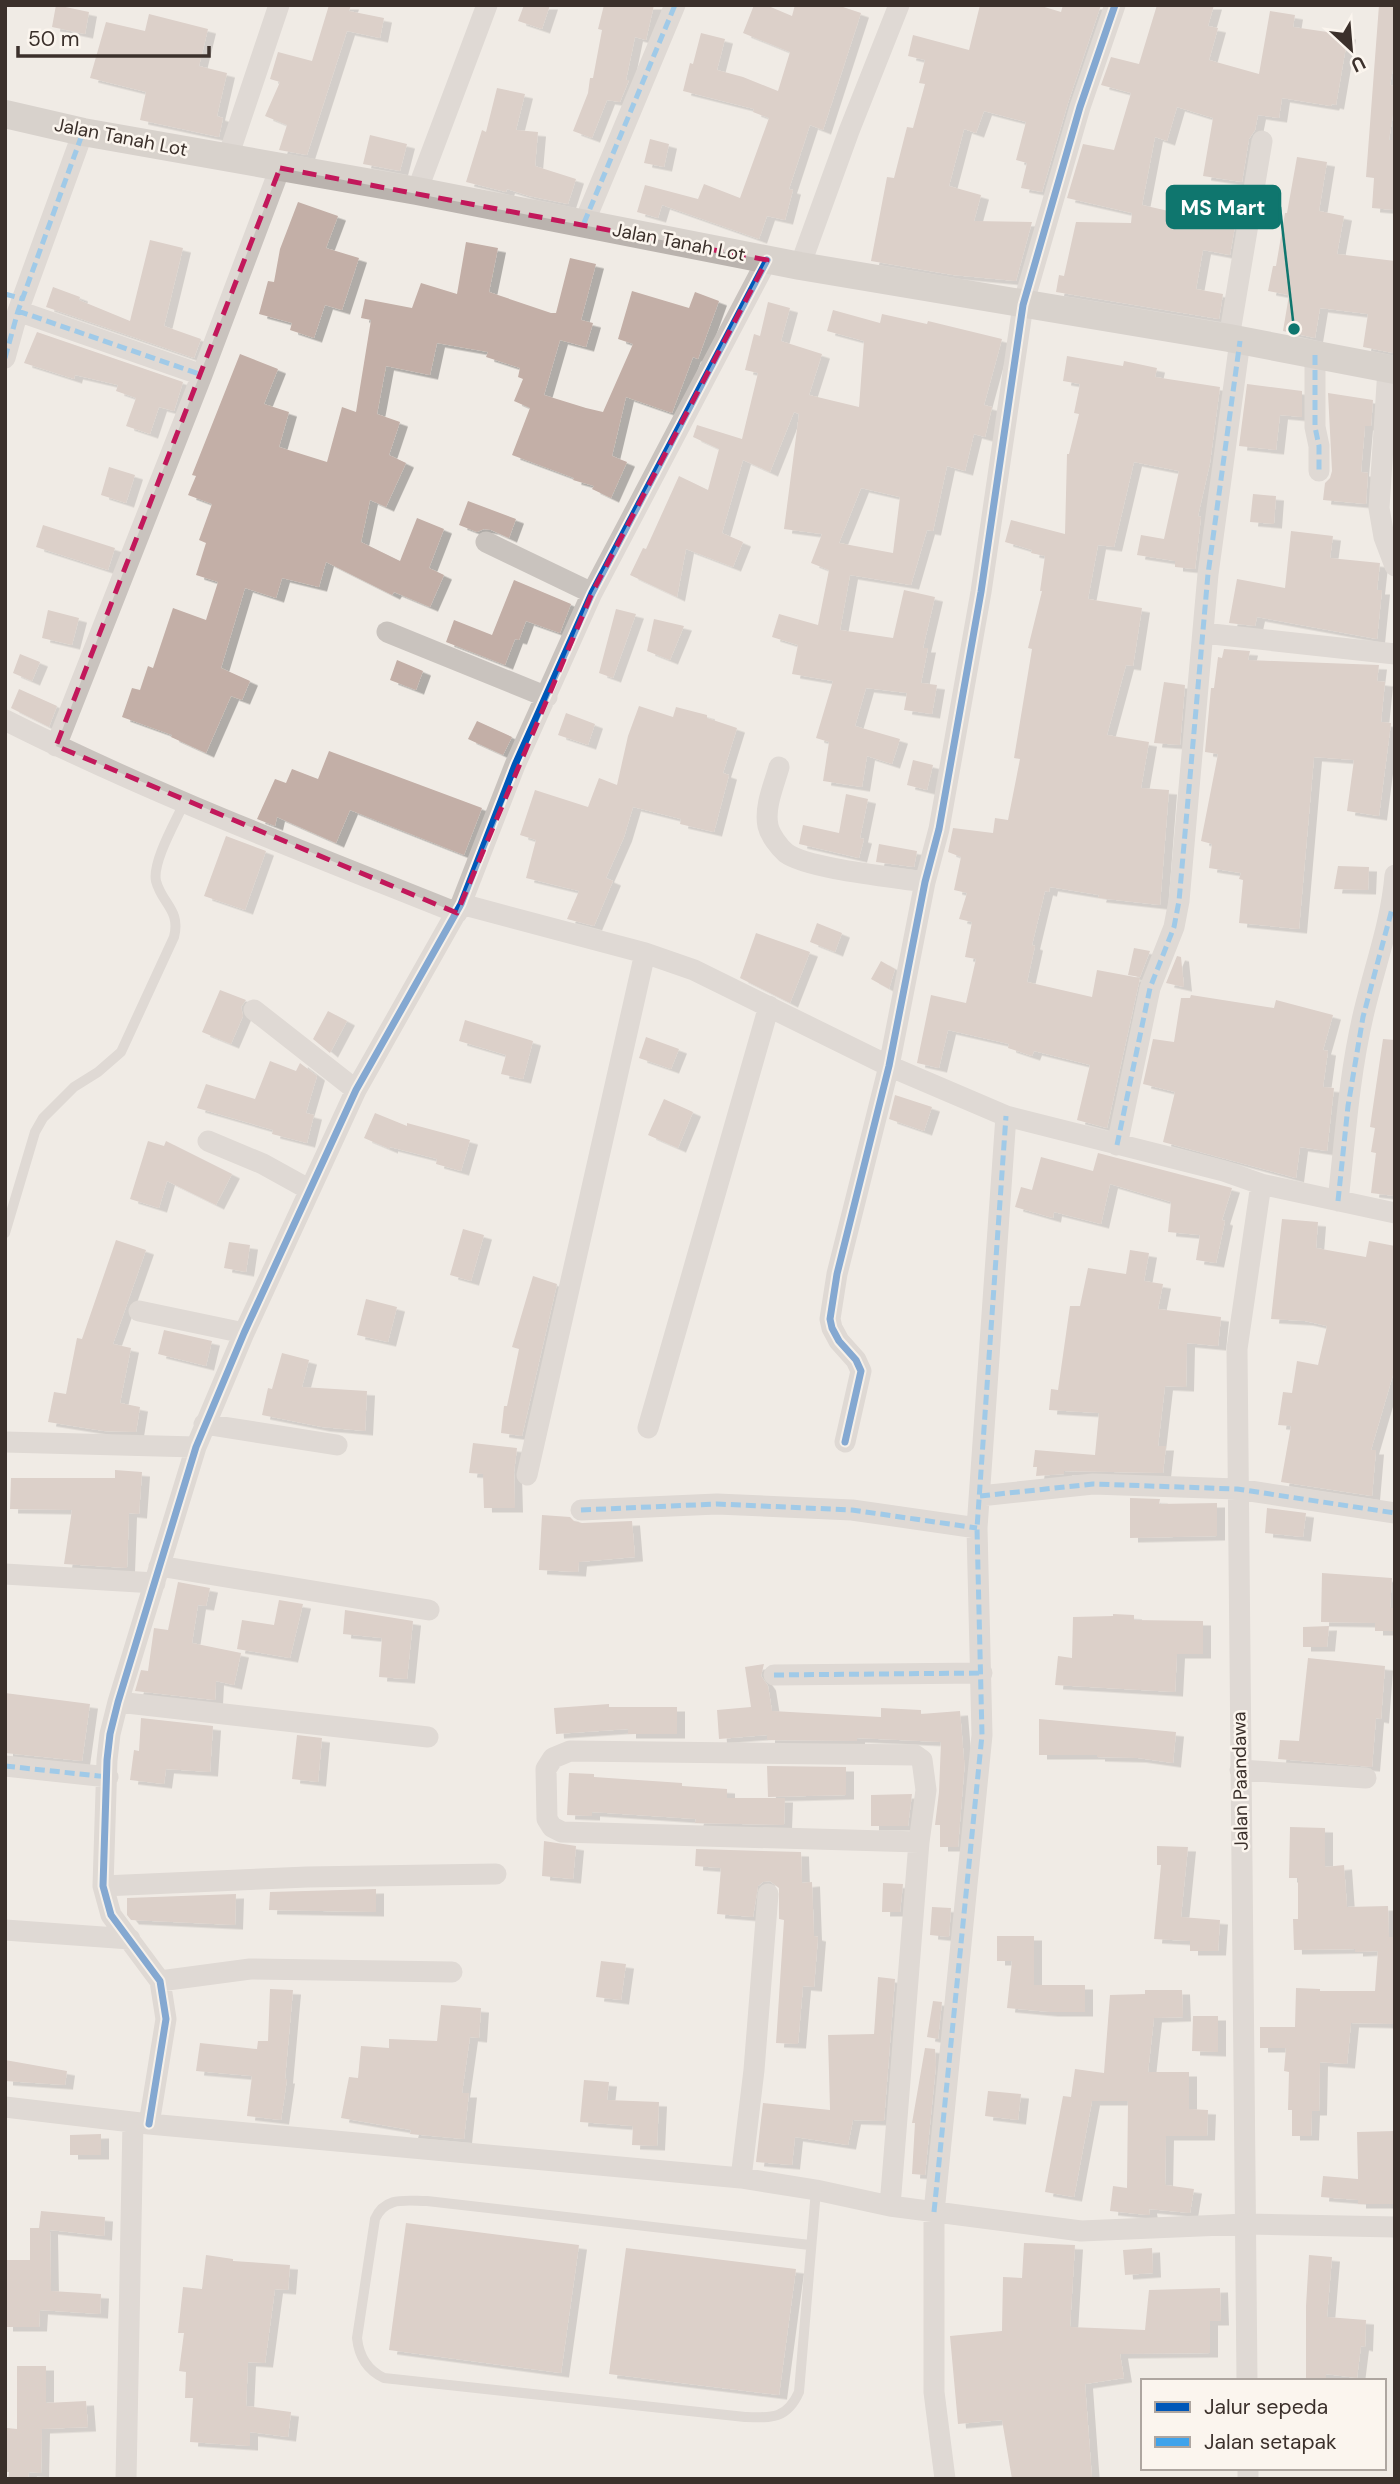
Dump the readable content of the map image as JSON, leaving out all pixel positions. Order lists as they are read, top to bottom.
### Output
{
  "streets": {
    "main road": ["Jalan Tanah Lot"],
    "street": ["Jalan Paandawa"]
  },
  "places": ["MS Mart"],
  "legend": ["Jalur sepeda", "Jalan setapak"],
  "scale_bar": "50 m",
  "north": "bottom right"
}
